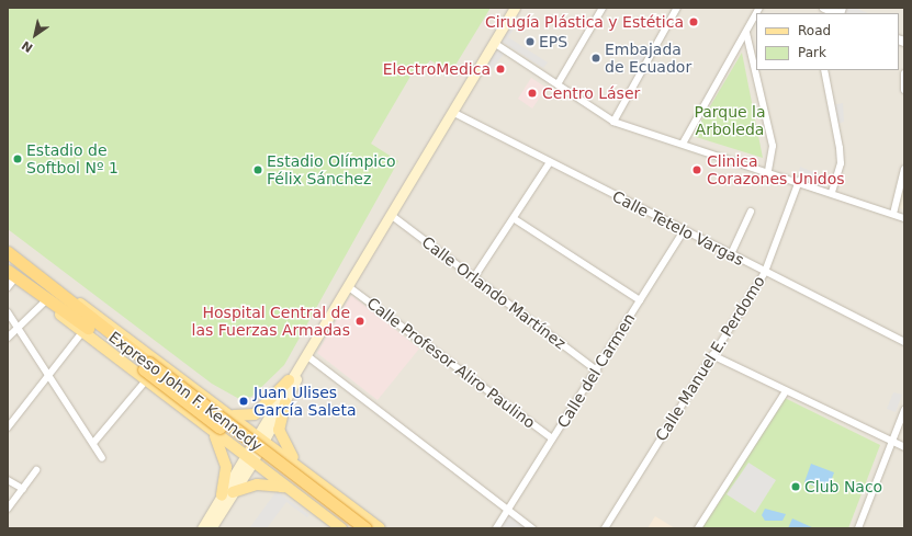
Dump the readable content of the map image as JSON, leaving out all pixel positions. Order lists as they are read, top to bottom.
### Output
{
  "streets": {
    "highway": ["Expreso John F. Kennedy"],
    "street": [
      "Calle Tetelo Vargas",
      "Calle Orlando Martínez",
      "Calle Manuel E. Perdomo",
      "Calle Profesor Aliro Paulino",
      "Calle del Carmen"
    ]
  },
  "crossings": [
    ["Calle Tetelo Vargas", "Calle Manuel E. Perdomo"],
    ["Calle Tetelo Vargas", "Calle del Carmen"],
    ["Calle Orlando Martínez", "Calle del Carmen"],
    ["Calle Profesor Aliro Paulino", "Calle del Carmen"]
  ],
  "parks": ["Parque la Arboleda"],
  "places": [
    "Cirugía Plástica y Estética",
    "EPS",
    "Embajada de Ecuador",
    "ElectroMedica",
    "Centro Láser",
    "Estadio de Softbol Nº 1",
    "Estadio Olímpico Félix Sánchez",
    "Clinica Corazones Unidos",
    "Hospital Central de las Fuerzas Armadas",
    "Juan Ulises García Saleta",
    "Club Naco"
  ],
  "legend": ["Road", "Park"],
  "north": "bottom left"
}
